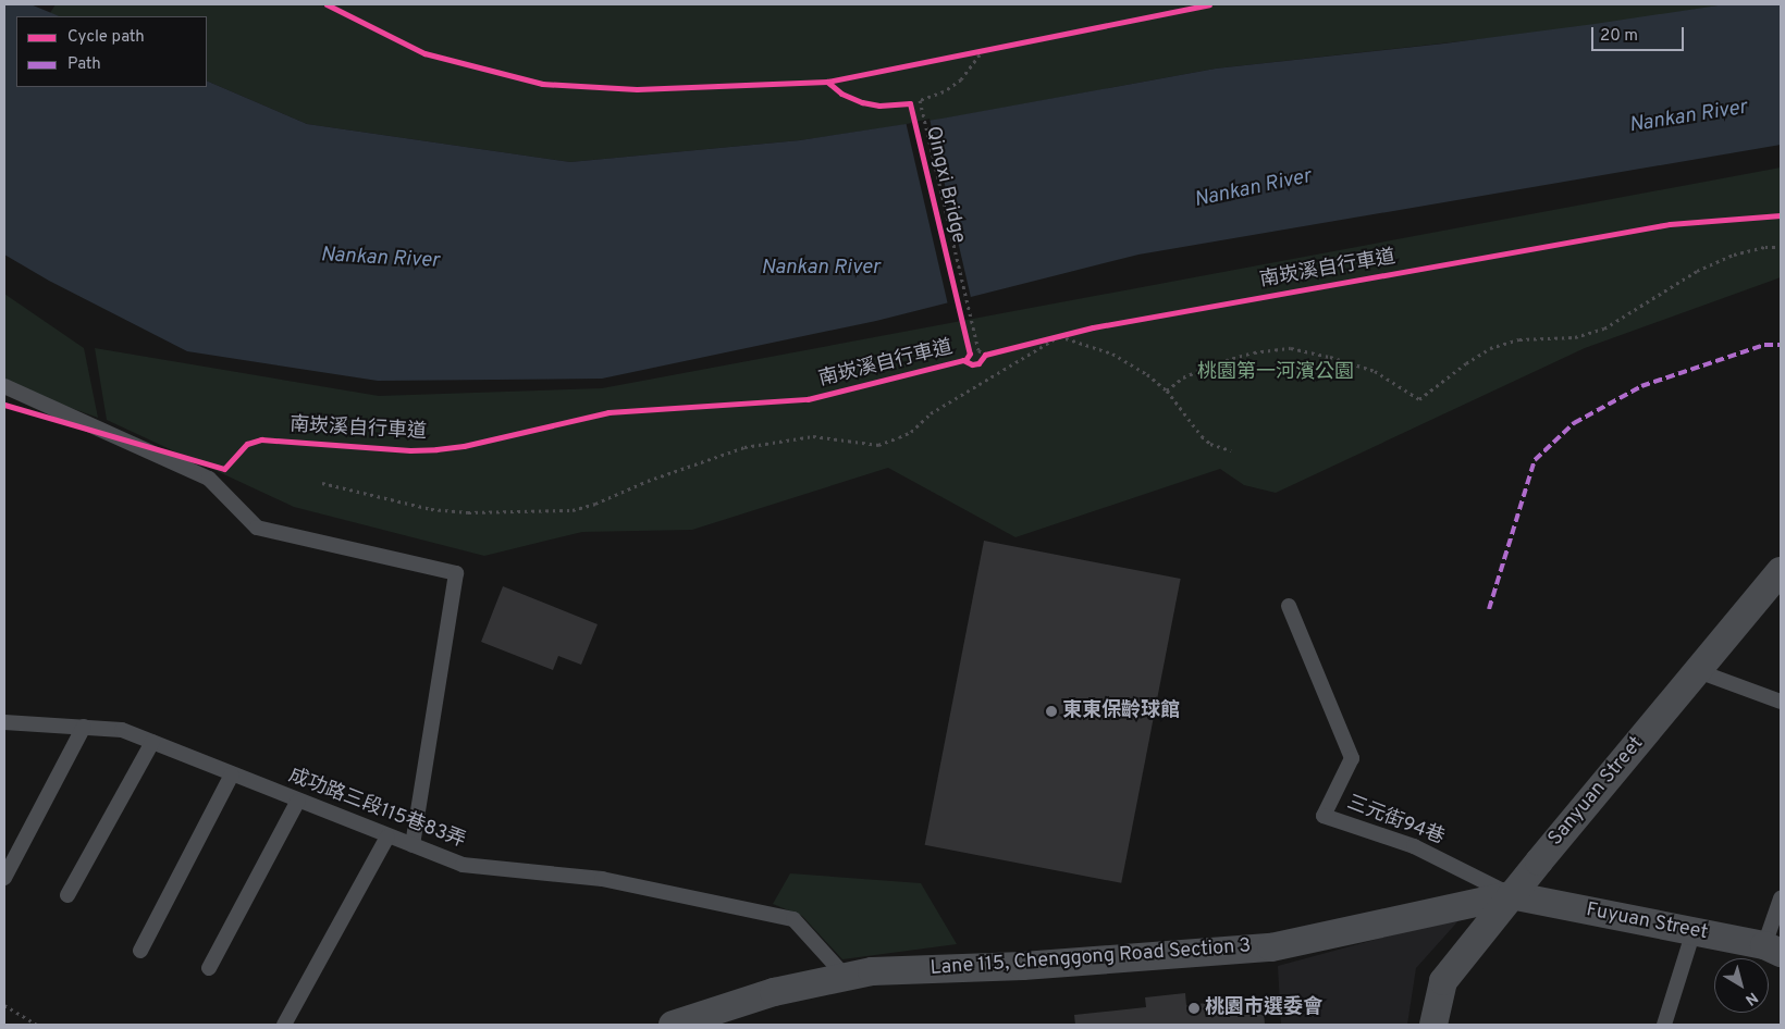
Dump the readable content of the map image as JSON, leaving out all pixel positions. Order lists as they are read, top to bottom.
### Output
{
  "streets": {
    "street": ["Sanyuan Street", "Fuyuan Street", "Lane 115, Chenggong Road Section 3"],
    "lane": ["成功路三段115巷83弄", "三元街94巷"],
    "cycle path": ["Qingxi Bridge", "南崁溪自行車道"]
  },
  "crossings": [
    ["Qingxi Bridge", "南崁溪自行車道"],
    ["Sanyuan Street", "三元街94巷"],
    ["Sanyuan Street", "Fuyuan Street"],
    ["Sanyuan Street", "Lane 115, Chenggong Road Section 3"],
    ["成功路三段115巷83弄", "Lane 115, Chenggong Road Section 3"],
    ["三元街94巷", "Fuyuan Street"],
    ["三元街94巷", "Lane 115, Chenggong Road Section 3"],
    ["Fuyuan Street", "Lane 115, Chenggong Road Section 3"]
  ],
  "water": ["Nankan River"],
  "parks": ["桃園第一河濱公園"],
  "places": ["東東保齡球館", "桃園市選委會"],
  "legend": ["Cycle path", "Path"],
  "scale_bar": "20 m",
  "north": "bottom right"
}
